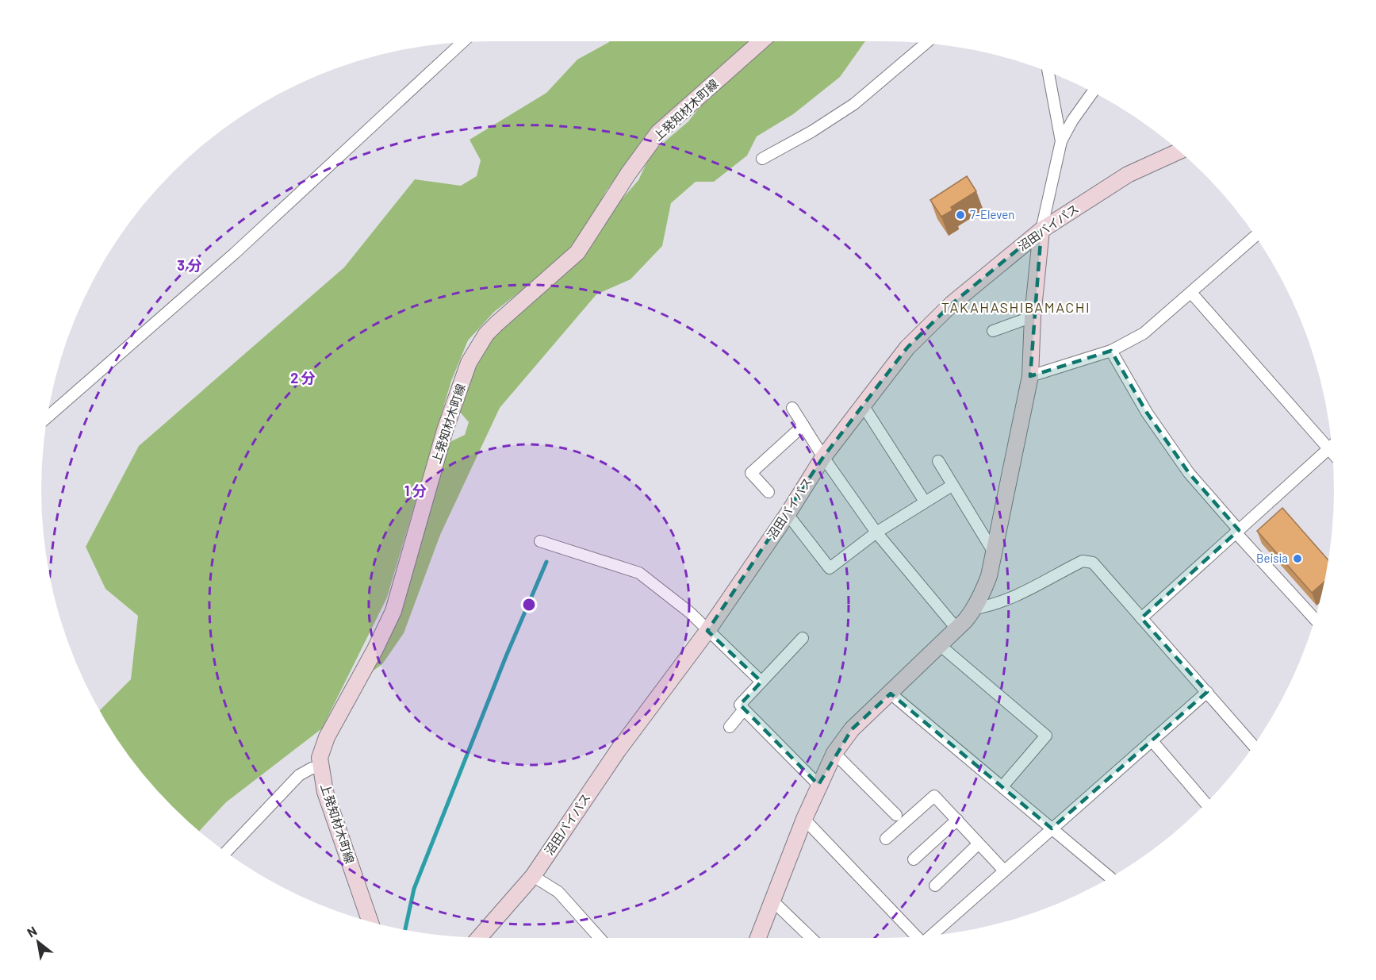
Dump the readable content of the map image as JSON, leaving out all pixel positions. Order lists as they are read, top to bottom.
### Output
{
  "streets": {
    "street": ["上発知材木町線", "沼田バイパス"]
  },
  "districts": ["TAKAHASHIBAMACHI"],
  "places": ["7-Eleven", "Beisia"],
  "north": "top left",
  "rings": ["3 分", "2 分", "1 分"]
}
